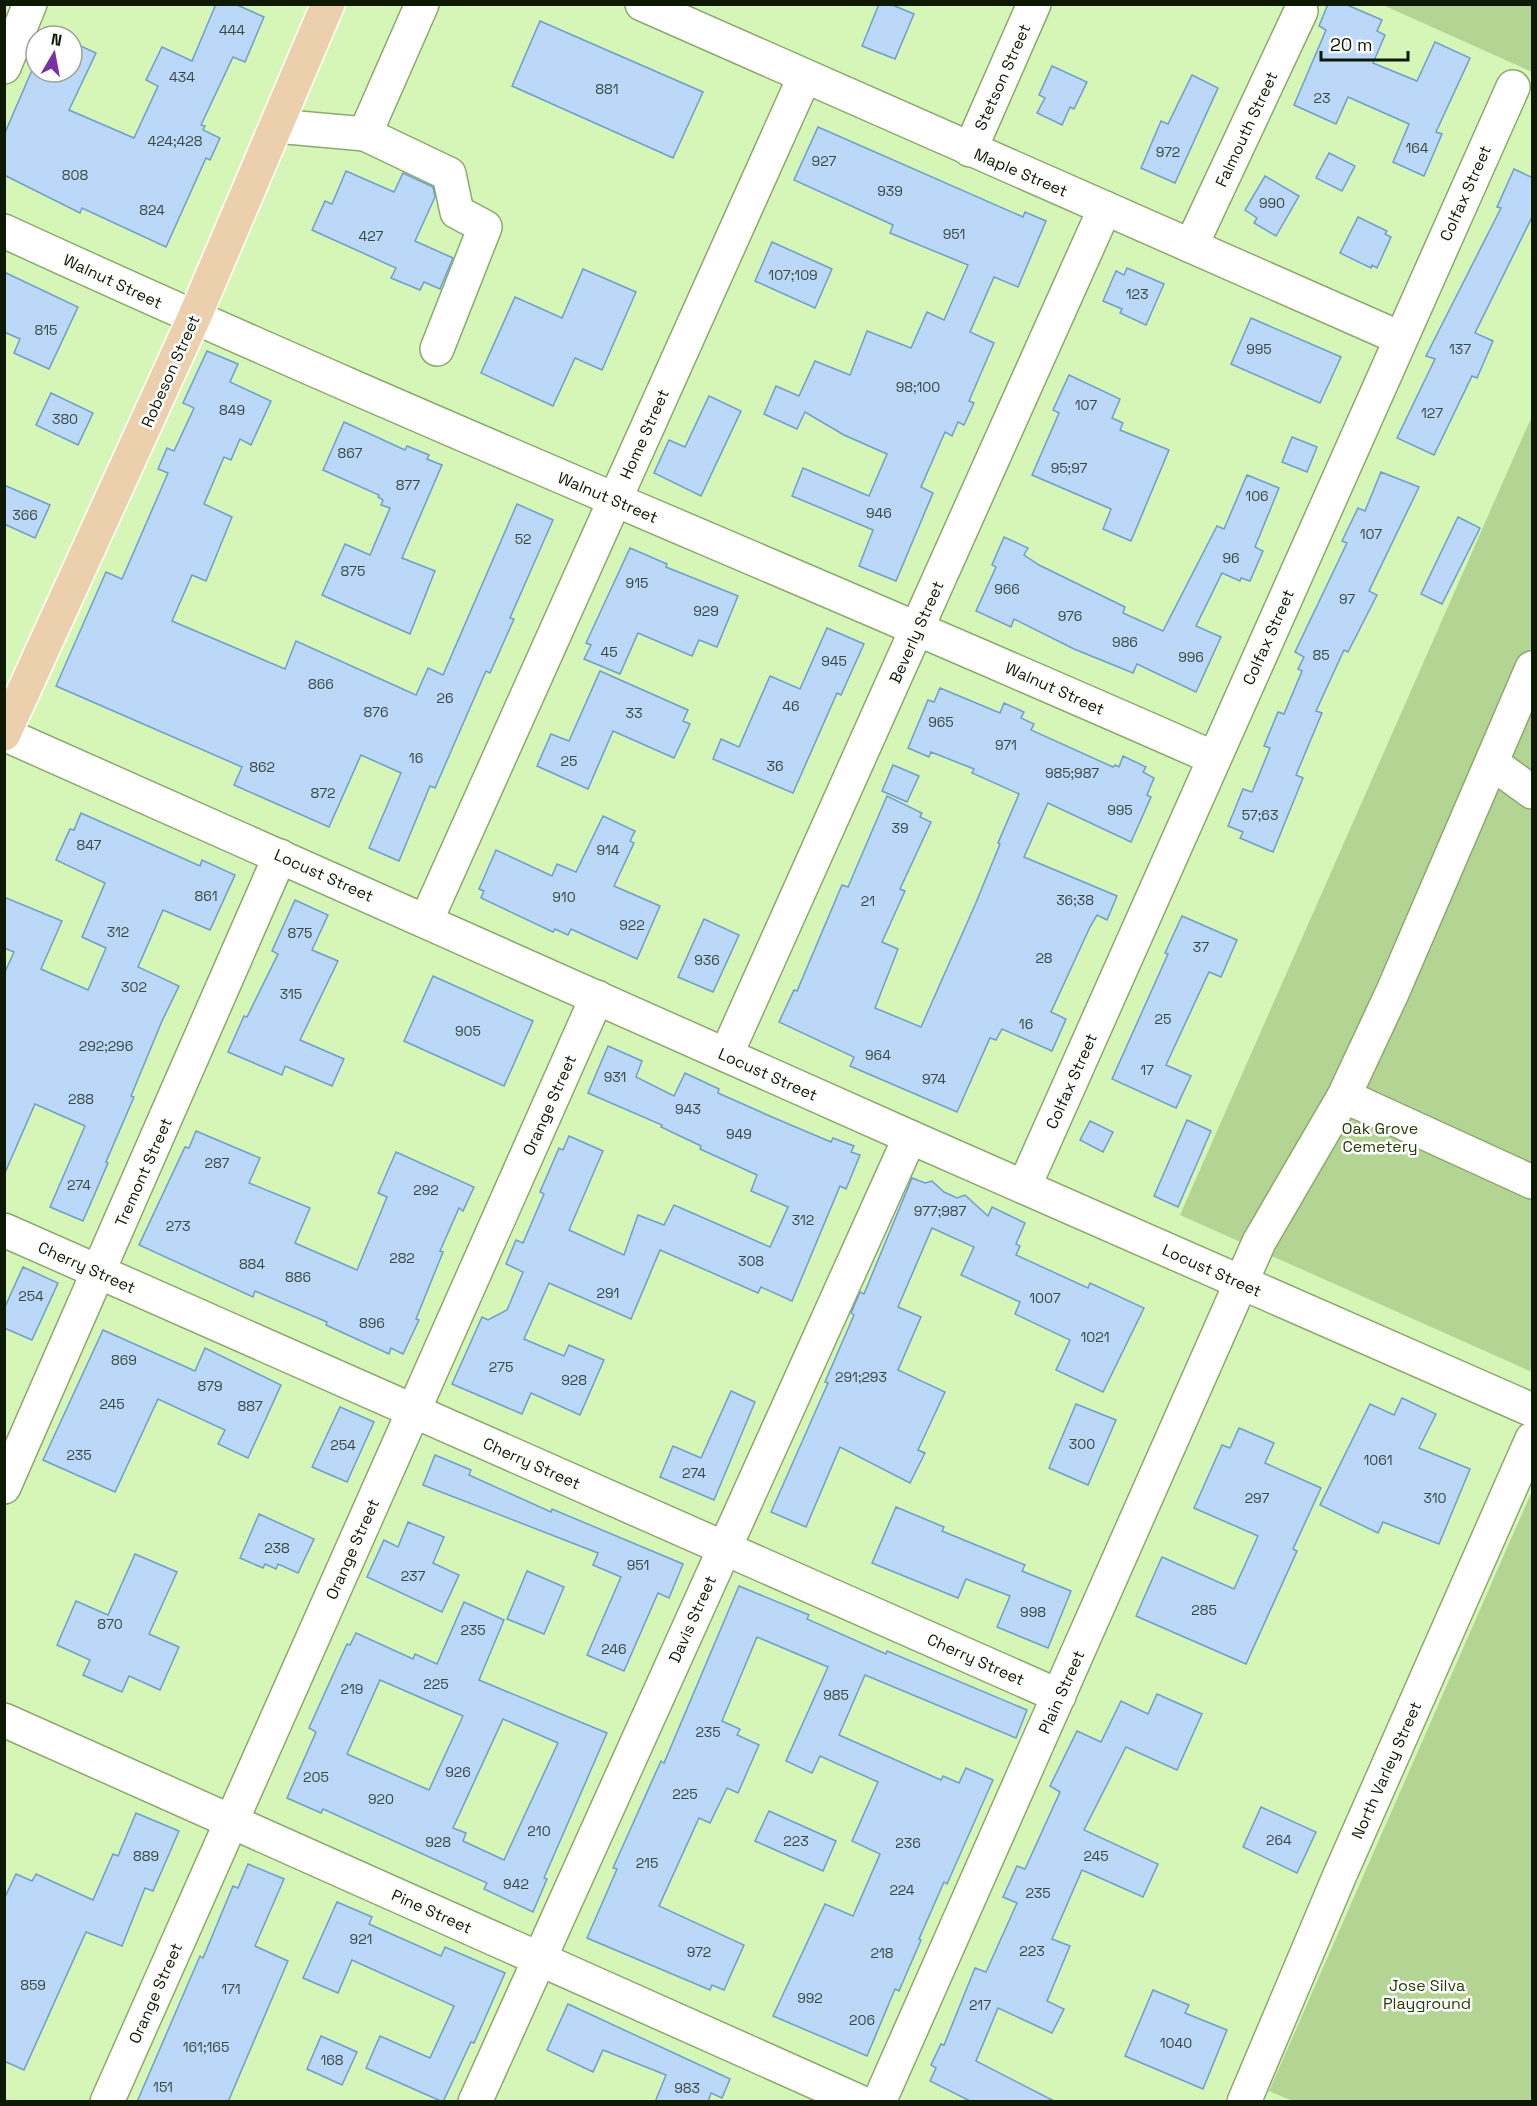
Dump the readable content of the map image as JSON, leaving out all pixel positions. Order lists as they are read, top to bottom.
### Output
{
  "streets": {
    "main road": ["Robeson Street"],
    "street": [
      "Stetson Street",
      "Falmouth Street",
      "Maple Street",
      "Colfax Street",
      "Walnut Street",
      "Home Street",
      "Beverly Street",
      "Locust Street",
      "Orange Street",
      "Tremont Street",
      "Cherry Street",
      "Davis Street",
      "Plain Street",
      "North Varley Street",
      "Pine Street"
    ]
  },
  "crossings": [
    ["Stetson Street", "Maple Street"],
    ["Falmouth Street", "Maple Street"],
    ["Maple Street", "Colfax Street"],
    ["Maple Street", "Home Street"],
    ["Maple Street", "Beverly Street"],
    ["Colfax Street", "Walnut Street"],
    ["Colfax Street", "Locust Street"],
    ["Walnut Street", "Robeson Street"],
    ["Walnut Street", "Home Street"],
    ["Walnut Street", "Beverly Street"],
    ["Robeson Street", "Locust Street"],
    ["Home Street", "Locust Street"],
    ["Beverly Street", "Locust Street"],
    ["Locust Street", "Orange Street"],
    ["Locust Street", "Tremont Street"],
    ["Locust Street", "Davis Street"],
    ["Locust Street", "Plain Street"],
    ["Orange Street", "Cherry Street"],
    ["Orange Street", "Pine Street"],
    ["Tremont Street", "Cherry Street"],
    ["Cherry Street", "Davis Street"],
    ["Cherry Street", "Plain Street"],
    ["Davis Street", "Pine Street"]
  ],
  "parks": ["Oak Grove Cemetery", "Jose Silva Playground"],
  "house_numbers": [
    "444",
    "434",
    "881",
    "23",
    "424;428",
    "164",
    "972",
    "927",
    "808",
    "939",
    "990",
    "824",
    "951",
    "427",
    "107;109",
    "123",
    "815",
    "995",
    "137",
    "98;100",
    "107",
    "849",
    "127",
    "380",
    "867",
    "95;97",
    "877",
    "106",
    "946",
    "366",
    "107",
    "52",
    "96",
    "875",
    "915",
    "966",
    "97",
    "929",
    "976",
    "986",
    "45",
    "85",
    "996",
    "945",
    "866",
    "26",
    "46",
    "876",
    "33",
    "965",
    "971",
    "16",
    "25",
    "36",
    "862",
    "985;987",
    "872",
    "995",
    "57;63",
    "39",
    "847",
    "914",
    "861",
    "910",
    "36;38",
    "21",
    "922",
    "312",
    "875",
    "37",
    "28",
    "936",
    "302",
    "315",
    "25",
    "16",
    "905",
    "292;296",
    "964",
    "17",
    "931",
    "974",
    "288",
    "943",
    "949",
    "287",
    "274",
    "292",
    "977;987",
    "312",
    "273",
    "282",
    "308",
    "884",
    "886",
    "291",
    "254",
    "1007",
    "896",
    "1021",
    "869",
    "275",
    "291;293",
    "928",
    "879",
    "245",
    "887",
    "300",
    "254",
    "235",
    "1061",
    "274",
    "297",
    "310",
    "238",
    "951",
    "237",
    "285",
    "998",
    "870",
    "235",
    "246",
    "225",
    "219",
    "985",
    "235",
    "926",
    "205",
    "225",
    "920",
    "210",
    "264",
    "223",
    "928",
    "236",
    "889",
    "245",
    "215",
    "942",
    "224",
    "235",
    "921",
    "223",
    "972",
    "218",
    "859",
    "171",
    "992",
    "217",
    "206",
    "1040",
    "161;165",
    "168",
    "151",
    "983"
  ],
  "scale_bar": "20 m",
  "north": "top"
}
